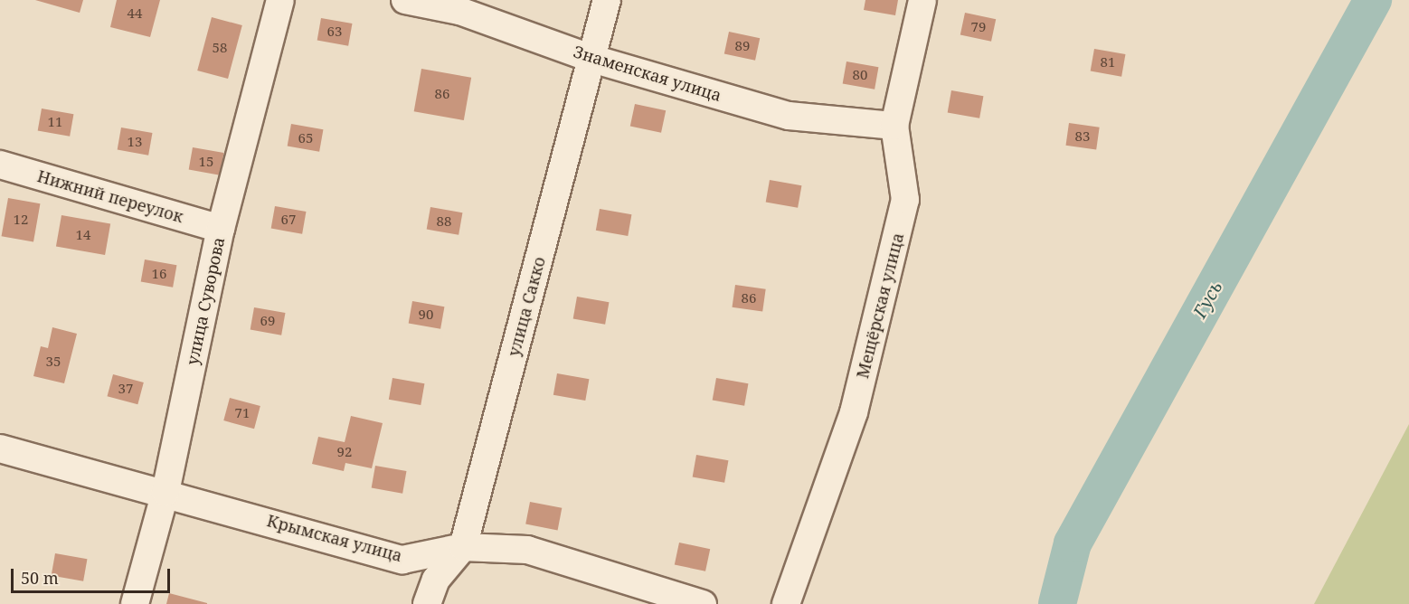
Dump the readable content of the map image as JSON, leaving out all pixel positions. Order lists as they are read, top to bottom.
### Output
{
  "streets": {
    "street": [
      "Знаменская улица",
      "Нижний переулок",
      "улица Суворова",
      "Мещёрская улица",
      "улица Сакко",
      "Крымская улица"
    ]
  },
  "crossings": [
    ["Знаменская улица", "Мещёрская улица"],
    ["Знаменская улица", "улица Сакко"],
    ["Нижний переулок", "улица Суворова"],
    ["улица Суворова", "Крымская улица"],
    ["улица Сакко", "Крымская улица"]
  ],
  "water": ["Гусь"],
  "house_numbers": [
    "44",
    "79",
    "63",
    "89",
    "58",
    "81",
    "80",
    "86",
    "11",
    "83",
    "65",
    "13",
    "15",
    "12",
    "67",
    "88",
    "14",
    "16",
    "86",
    "90",
    "69",
    "35",
    "37",
    "71",
    "92"
  ],
  "scale_bar": "50 m"
}
